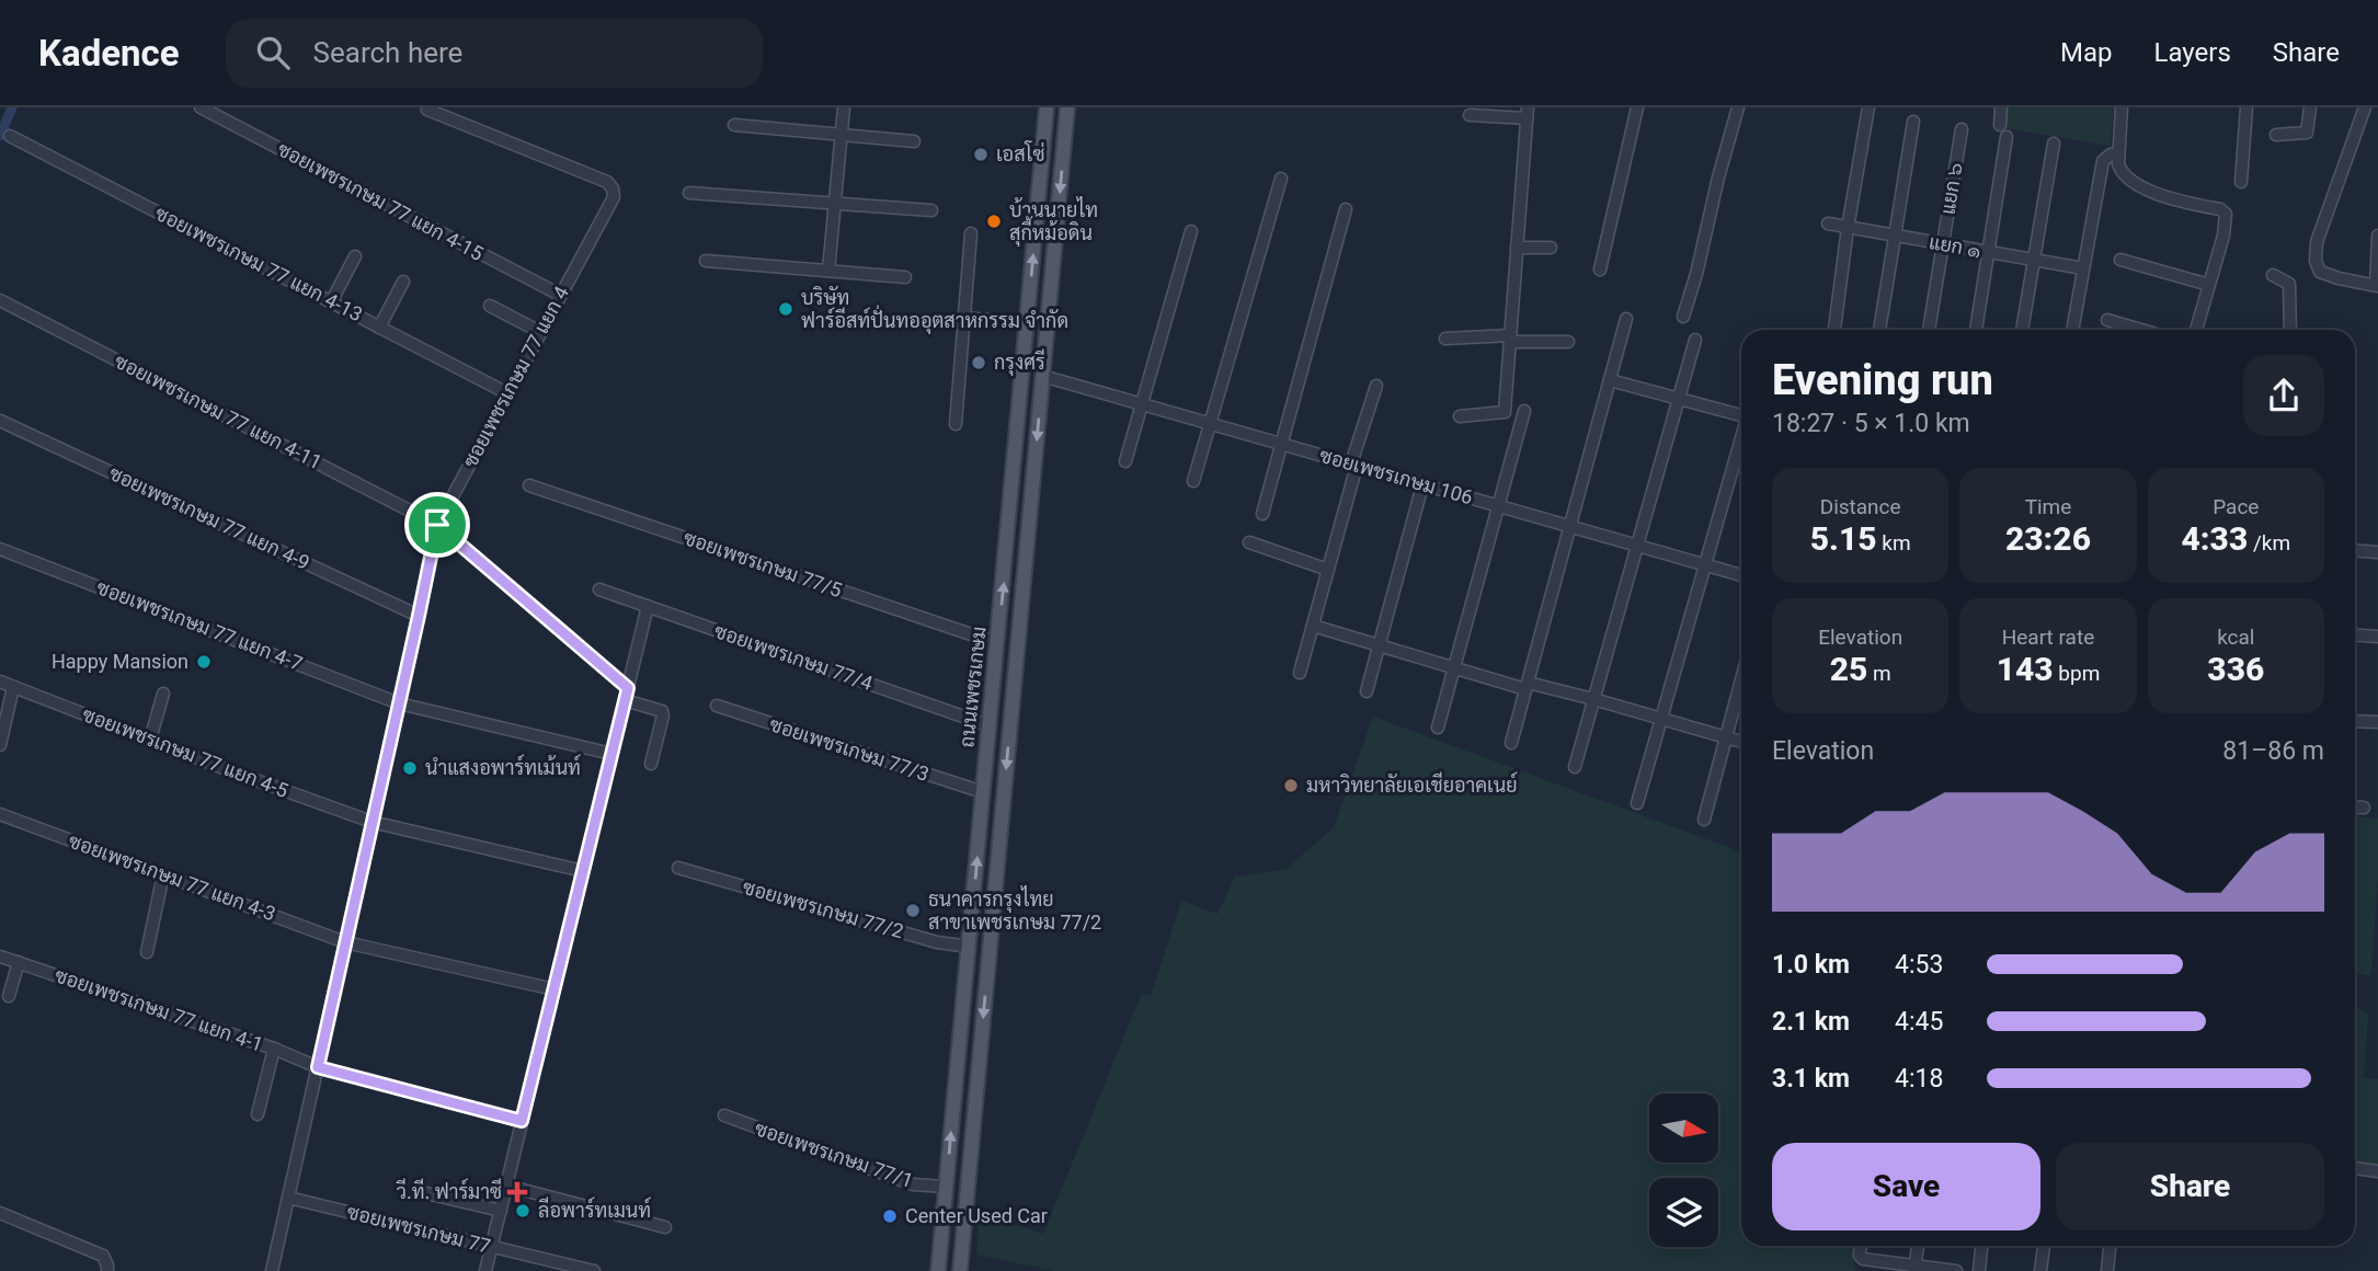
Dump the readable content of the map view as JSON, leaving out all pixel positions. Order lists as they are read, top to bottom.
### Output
{
  "streets": {
    "main road": ["ถนนเพชรเกษม"],
    "street": [
      "แยก ๖",
      "ซอยเพชรเกษม 77 แยก 4-15",
      "แยก ๑",
      "ซอยเพชรเกษม 77 แยก 4-13",
      "ซอยเพชรเกษม 77 แยก 4",
      "ซอยเพชรเกษม 77 แยก 4-11",
      "ซอยเพชรเกษม 106",
      "ซอยเพชรเกษม 77 แยก 4-9",
      "ซอยเพชรเกษม 77/5",
      "ซอยเพชรเกษม 77 แยก 4-7",
      "ซอยเพชรเกษม 77/4",
      "ซอยเพชรเกษม 77/3",
      "ซอยเพชรเกษม 77 แยก 4-5",
      "ซอยเพชรเกษม 77 แยก 4-3",
      "ซอยเพชรเกษม 77/2",
      "ซอยเพชรเกษม 77 แยก 4-1",
      "ซอยเพชรเกษม 77/1",
      "ซอยเพชรเกษม 77"
    ]
  },
  "crossings": [
    ["แยก ๖", "แยก ๑"],
    ["ซอยเพชรเกษม 77 แยก 4-15", "ซอยเพชรเกษม 77 แยก 4"],
    ["ซอยเพชรเกษม 77 แยก 4-13", "ซอยเพชรเกษม 77 แยก 4"],
    ["ซอยเพชรเกษม 77 แยก 4", "ซอยเพชรเกษม 77 แยก 4-11"],
    ["ซอยเพชรเกษม 77 แยก 4", "ซอยเพชรเกษม 77 แยก 4-9"],
    ["ซอยเพชรเกษม 77 แยก 4", "ซอยเพชรเกษม 77 แยก 4-7"],
    ["ซอยเพชรเกษม 77 แยก 4", "ซอยเพชรเกษม 77 แยก 4-5"],
    ["ซอยเพชรเกษม 77 แยก 4", "ซอยเพชรเกษม 77 แยก 4-3"],
    ["ซอยเพชรเกษม 77 แยก 4", "ซอยเพชรเกษม 77 แยก 4-1"],
    ["ซอยเพชรเกษม 77 แยก 4", "ซอยเพชรเกษม 77"],
    ["ซอยเพชรเกษม 106", "ถนนเพชรเกษม"],
    ["ซอยเพชรเกษม 77/5", "ถนนเพชรเกษม"],
    ["ซอยเพชรเกษม 77/4", "ถนนเพชรเกษม"],
    ["ถนนเพชรเกษม", "ซอยเพชรเกษม 77/3"],
    ["ถนนเพชรเกษม", "ซอยเพชรเกษม 77/2"],
    ["ถนนเพชรเกษม", "ซอยเพชรเกษม 77/1"]
  ],
  "places": {
    "other": [
      "เอสโซ่",
      "บ้านนายไท สุกี้หม้อดิน",
      "บริษัท ฟาร์อีสท์ปั่นทออุตสาหกรรม จำกัด",
      "กรุงศรี",
      "Happy Mansion",
      "นำแสงอพาร์ทเม้นท์",
      "มหาวิทยาลัยเอเชียอาคเนย์",
      "ธนาคารกรุงไทย สาขาเพชรเกษม 77/2",
      "ลีอพาร์ทเมนท์",
      "Center Used Car"
    ],
    "health": ["วี.ที. ฟาร์มาซี"]
  },
  "north": "right",
  "page": {
    "header": "Kadence",
    "search": "Search here",
    "nav": ["Map", "Layers", "Share"],
    "heading": ["Evening run", "18:27 · 5 × 1.0 km"],
    "stats": [
      ["Distance", "5.15 km"],
      ["Time", "23:26"],
      ["Pace", "4:33 /km"],
      ["Elevation", "25 m"],
      ["Heart rate", "143 bpm"],
      ["kcal", "336"]
    ],
    "chart": ["Elevation", "81–86 m"],
    "list": [
      {
        "name": "1.0 km",
        "note": "4:53"
      },
      {
        "name": "2.1 km",
        "note": "4:45"
      },
      {
        "name": "3.1 km",
        "note": "4:18"
      }
    ],
    "buttons": ["Save", "Share"]
  }
}
